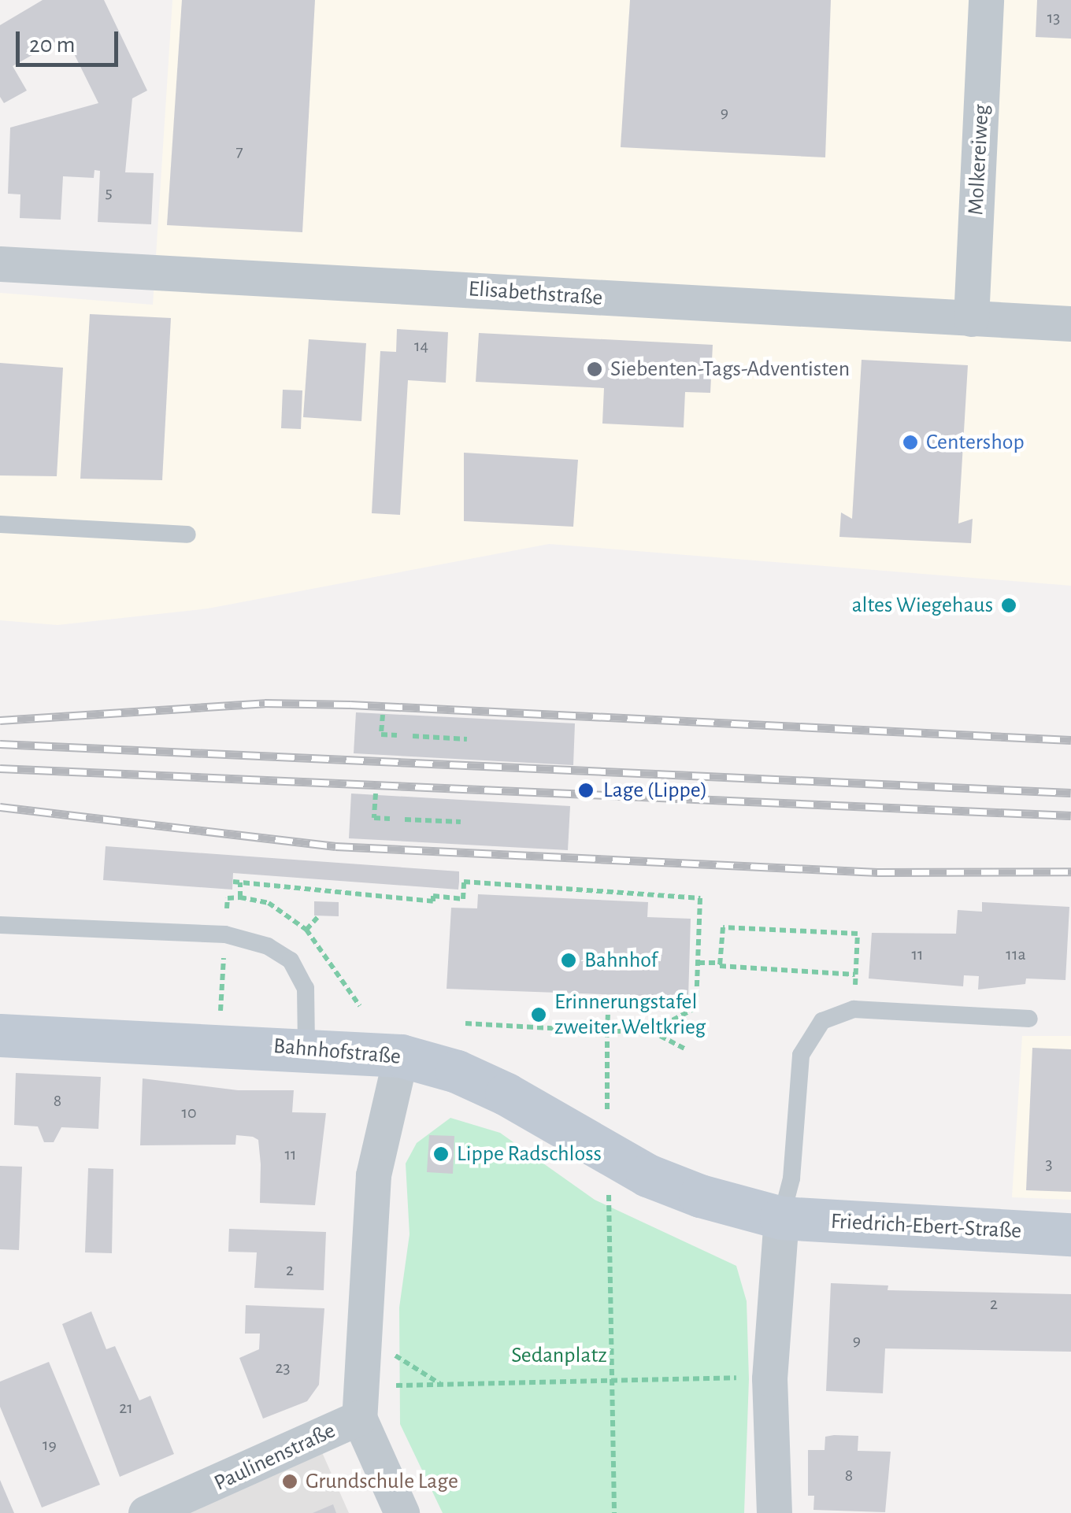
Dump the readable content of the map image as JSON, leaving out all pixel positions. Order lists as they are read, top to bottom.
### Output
{
  "streets": {
    "main road": ["Bahnhofstraße", "Friedrich-Ebert-Straße"],
    "street": ["Molkereiweg", "Elisabethstraße", "Paulinenstraße"]
  },
  "crossings": [
    ["Molkereiweg", "Elisabethstraße"],
    ["Bahnhofstraße", "Friedrich-Ebert-Straße"]
  ],
  "parks": ["Sedanplatz"],
  "places": [
    "Siebenten-Tags-Adventisten",
    "Centershop",
    "altes Wiegehaus",
    "Lage (Lippe)",
    "Bahnhof",
    "Erinnerungstafel zweiter Weltkrieg",
    "Lippe Radschloss",
    "Grundschule Lage"
  ],
  "house_numbers": [
    "13",
    "9",
    "7",
    "5",
    "14",
    "11",
    "11a",
    "8",
    "10",
    "11",
    "3",
    "2",
    "2",
    "9",
    "23",
    "21",
    "19",
    "8"
  ],
  "scale_bar": "20 m"
}
